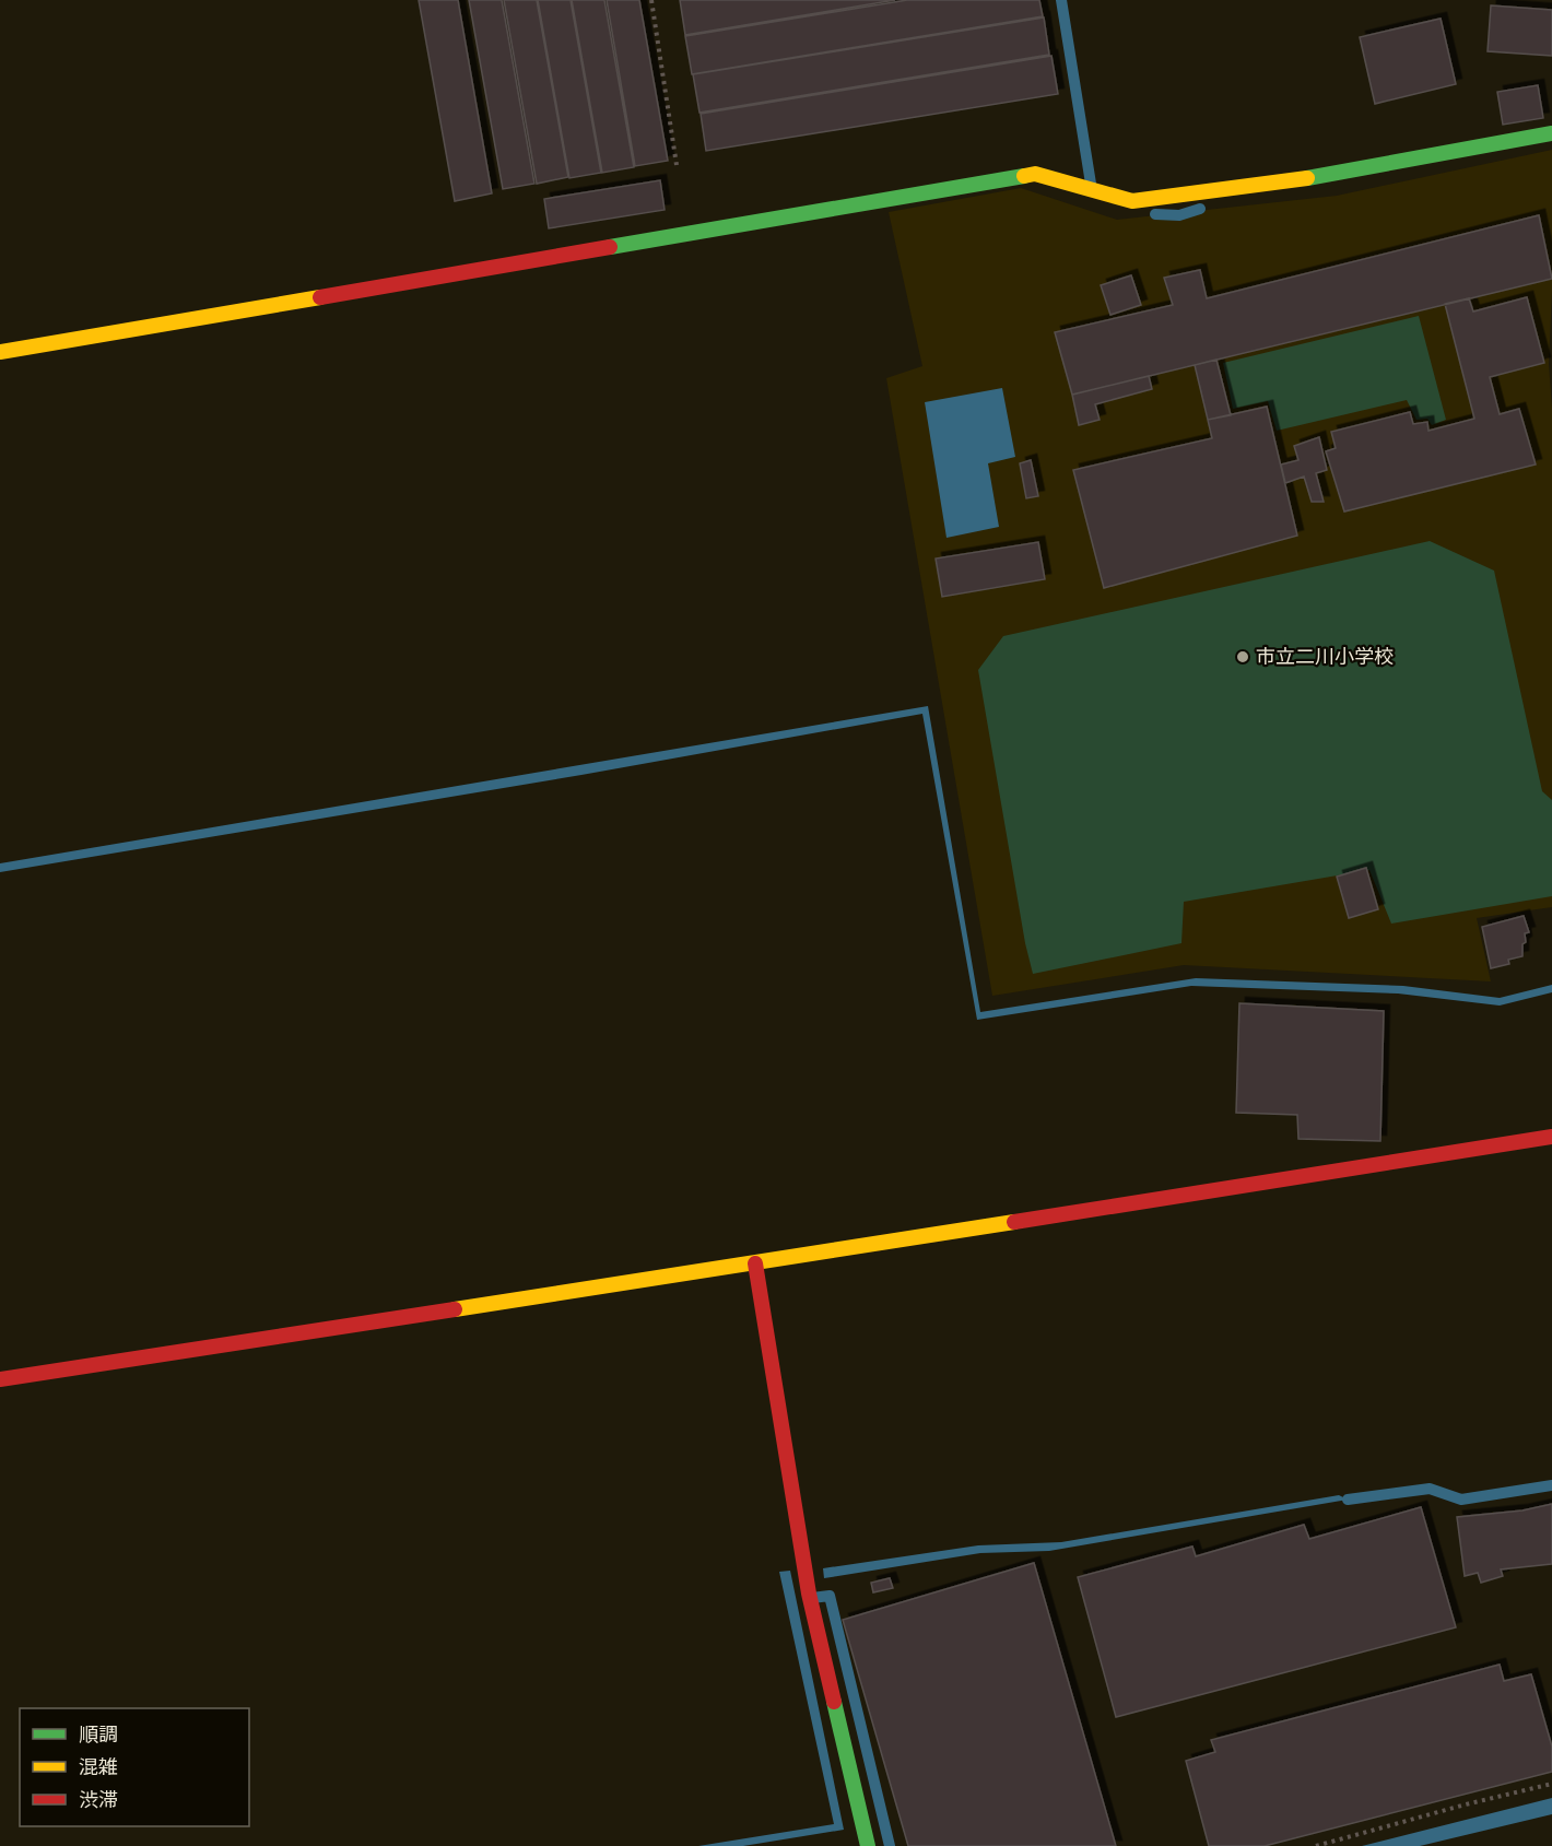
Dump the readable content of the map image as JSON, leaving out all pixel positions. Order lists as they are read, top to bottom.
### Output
{
  "places": ["市立二川小学校"],
  "legend": ["順調", "混雑", "渋滞"]
}
